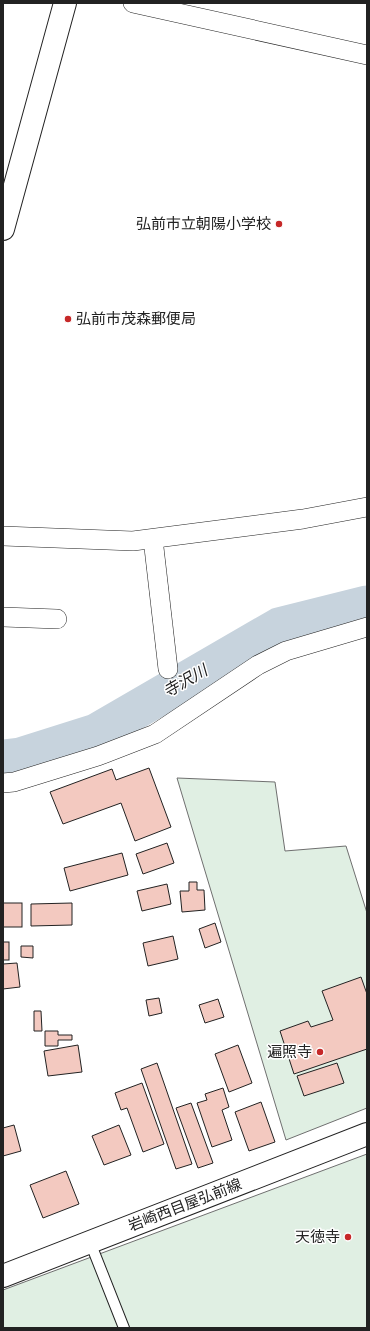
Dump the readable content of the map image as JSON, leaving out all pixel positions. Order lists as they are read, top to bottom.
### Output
{
  "streets": {
    "main road": ["岩崎西目屋弘前線"]
  },
  "water": ["寺沢川"],
  "places": [
    "弘前市立朝陽小学校",
    "弘前市茂森郵便局",
    "遍照寺",
    "天徳寺"
  ]
}
